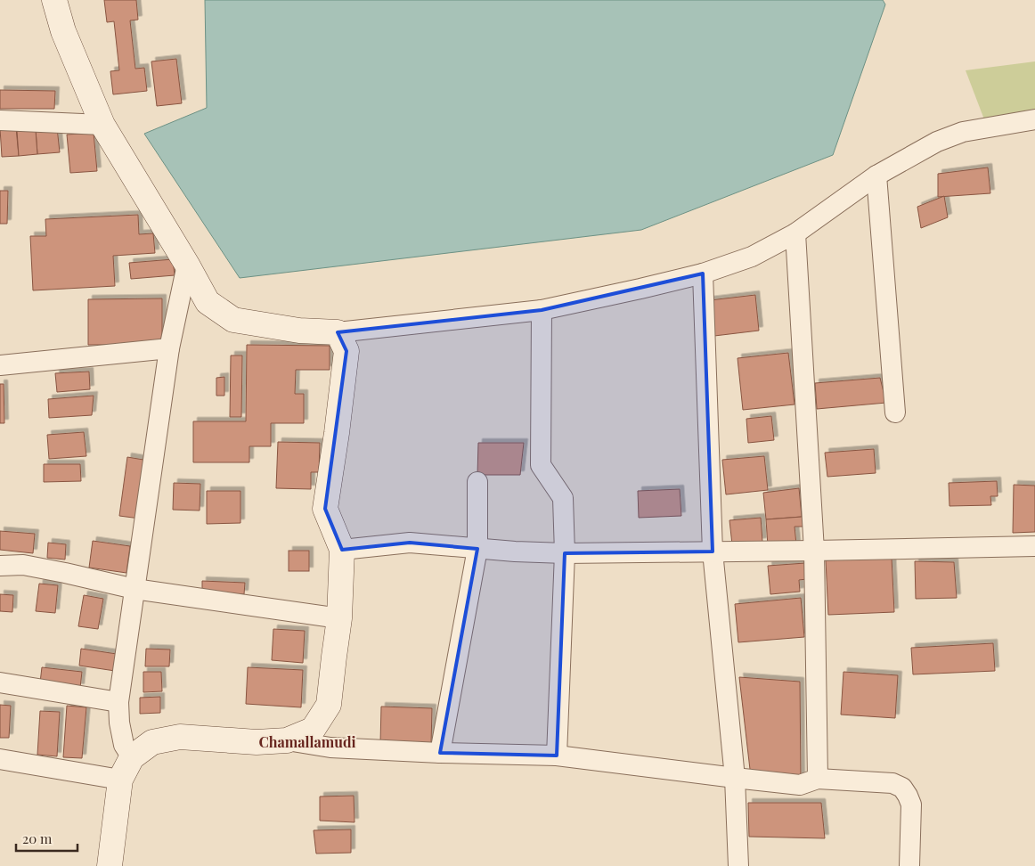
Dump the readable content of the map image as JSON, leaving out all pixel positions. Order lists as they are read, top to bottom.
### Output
{
  "districts": ["Chamallamudi"],
  "scale_bar": "20 m"
}
